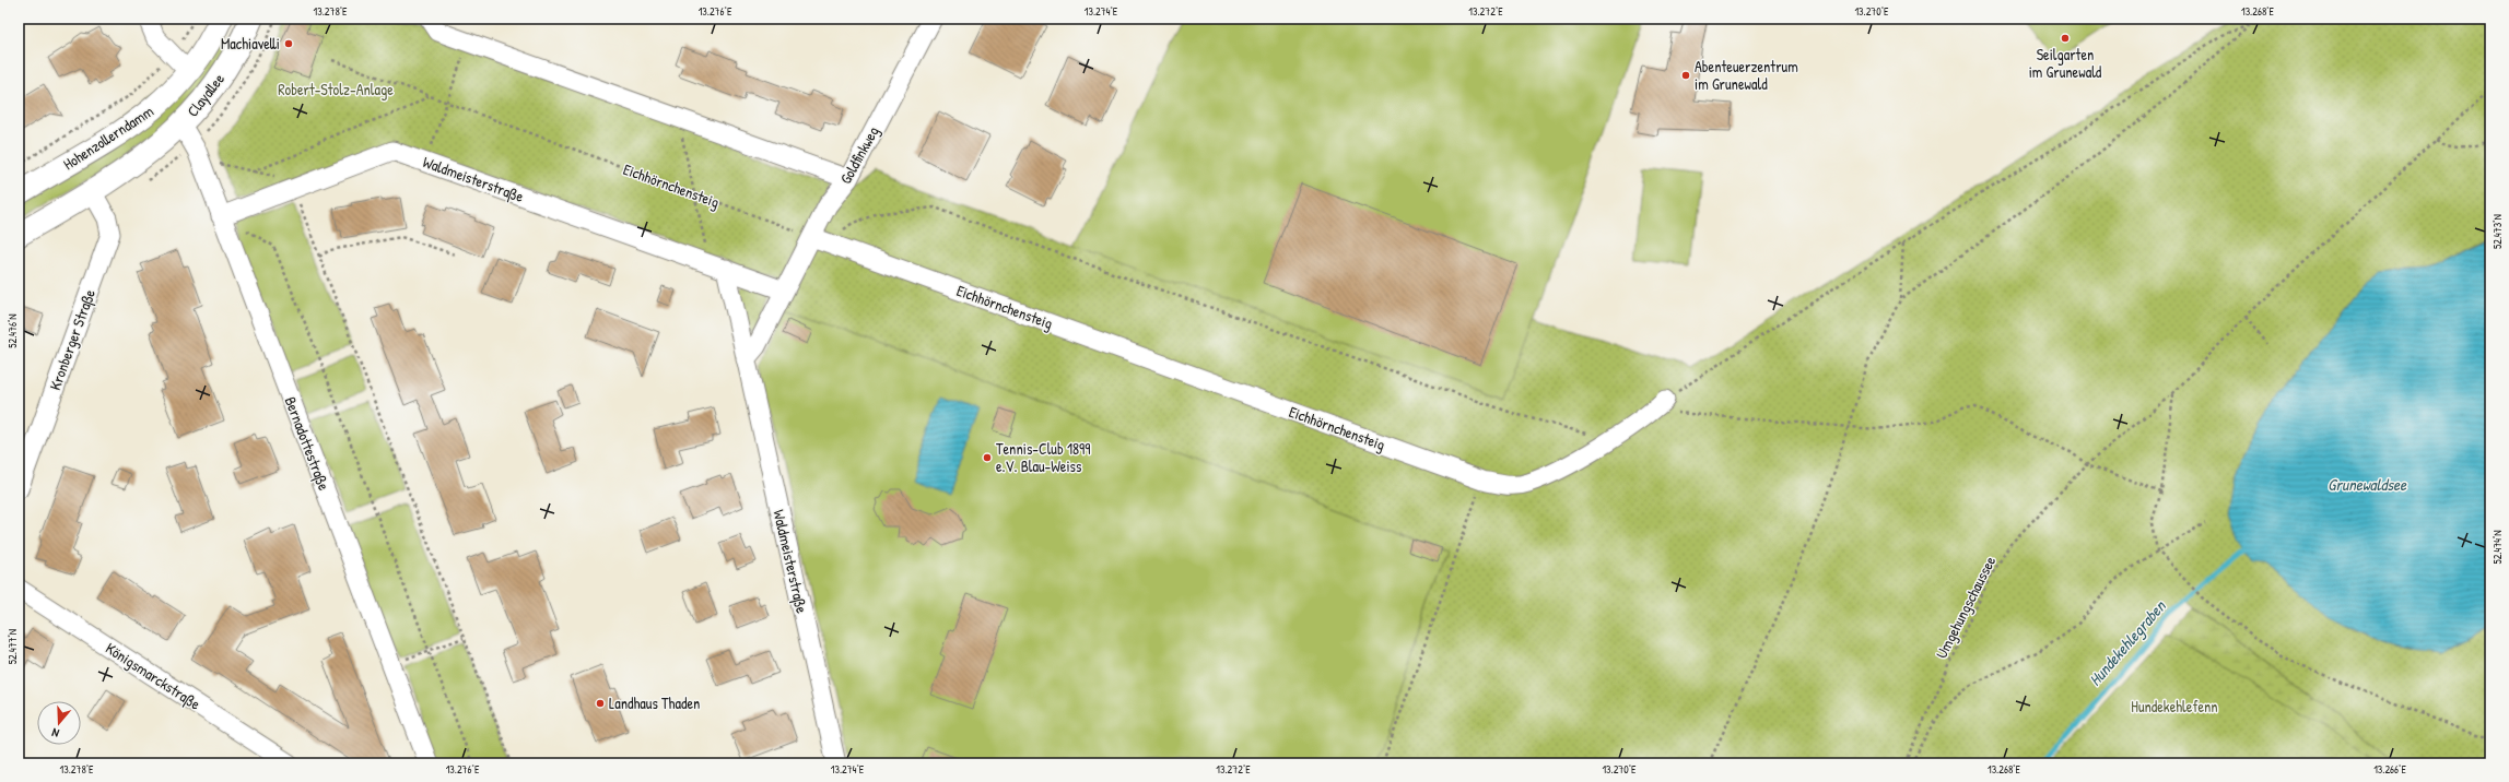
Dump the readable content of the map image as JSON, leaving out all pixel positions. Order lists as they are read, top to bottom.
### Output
{
  "streets": {
    "main road": ["Clayallee", "Hohenzollerndamm"],
    "street": [
      "Goldfinkweg",
      "Waldmeisterstraße",
      "Eichhörnchensteig",
      "Kronberger Straße",
      "Bernadottestraße",
      "Königsmarckstraße"
    ],
    "path": ["Umgehungschaussee"]
  },
  "crossings": [
    ["Clayallee", "Hohenzollerndamm"],
    ["Clayallee", "Bernadottestraße"],
    ["Hohenzollerndamm", "Kronberger Straße"],
    ["Hohenzollerndamm", "Bernadottestraße"],
    ["Goldfinkweg", "Waldmeisterstraße"],
    ["Goldfinkweg", "Eichhörnchensteig"],
    ["Waldmeisterstraße", "Bernadottestraße"]
  ],
  "water": ["Grunewaldsee", "Hundekehlegraben"],
  "parks": ["Robert-Stolz-Anlage", "Hundekehlefenn"],
  "places": [
    "Seilgarten im Grunewald",
    "Machiavelli",
    "Abenteuerzentrum im Grunewald",
    "Tennis-Club 1899 e.V. Blau-Weiss",
    "Landhaus Thaden"
  ],
  "north": "bottom",
  "coordinates": [
    "13.278°E",
    "13.276°E",
    "13.274°E",
    "13.272°E",
    "13.270°E",
    "13.268°E",
    "52.473°N",
    "52.476°N",
    "52.474°N",
    "52.477°N",
    "13.266°E"
  ]
}
